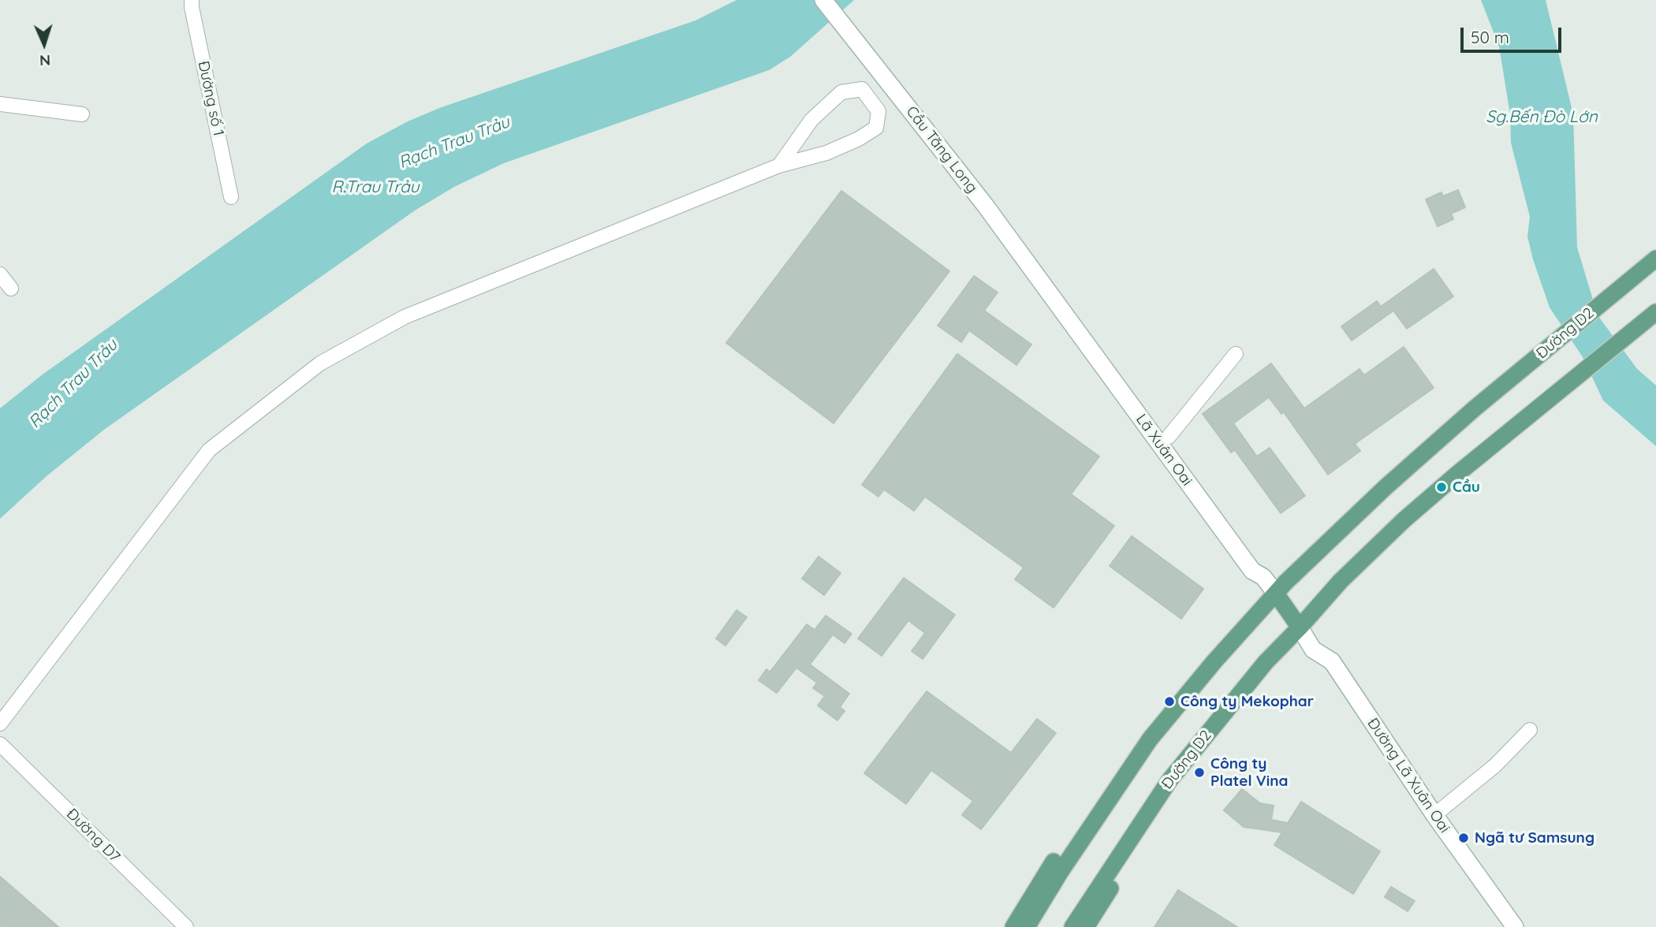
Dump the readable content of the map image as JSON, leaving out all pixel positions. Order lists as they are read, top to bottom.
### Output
{
  "streets": {
    "main road": [
      "Cầu Tăng Long",
      "Đường D2",
      "Lã Xuân Oai",
      "Đường Lã Xuân Oai"
    ],
    "street": ["Đường số 1", "Đường D7"]
  },
  "crossings": [
    ["Cầu Tăng Long", "Lã Xuân Oai"],
    ["Đường D2", "Lã Xuân Oai"],
    ["Đường D2", "Đường Lã Xuân Oai"]
  ],
  "water": ["Sg.Bến Đò Lớn", "Rạch Trau Trảu", "R.Trau Trảu"],
  "places": [
    "Cầu",
    "Công ty Mekophar",
    "Công ty Platel Vina",
    "Ngã tư Samsung"
  ],
  "scale_bar": "50 m",
  "north": "bottom"
}
